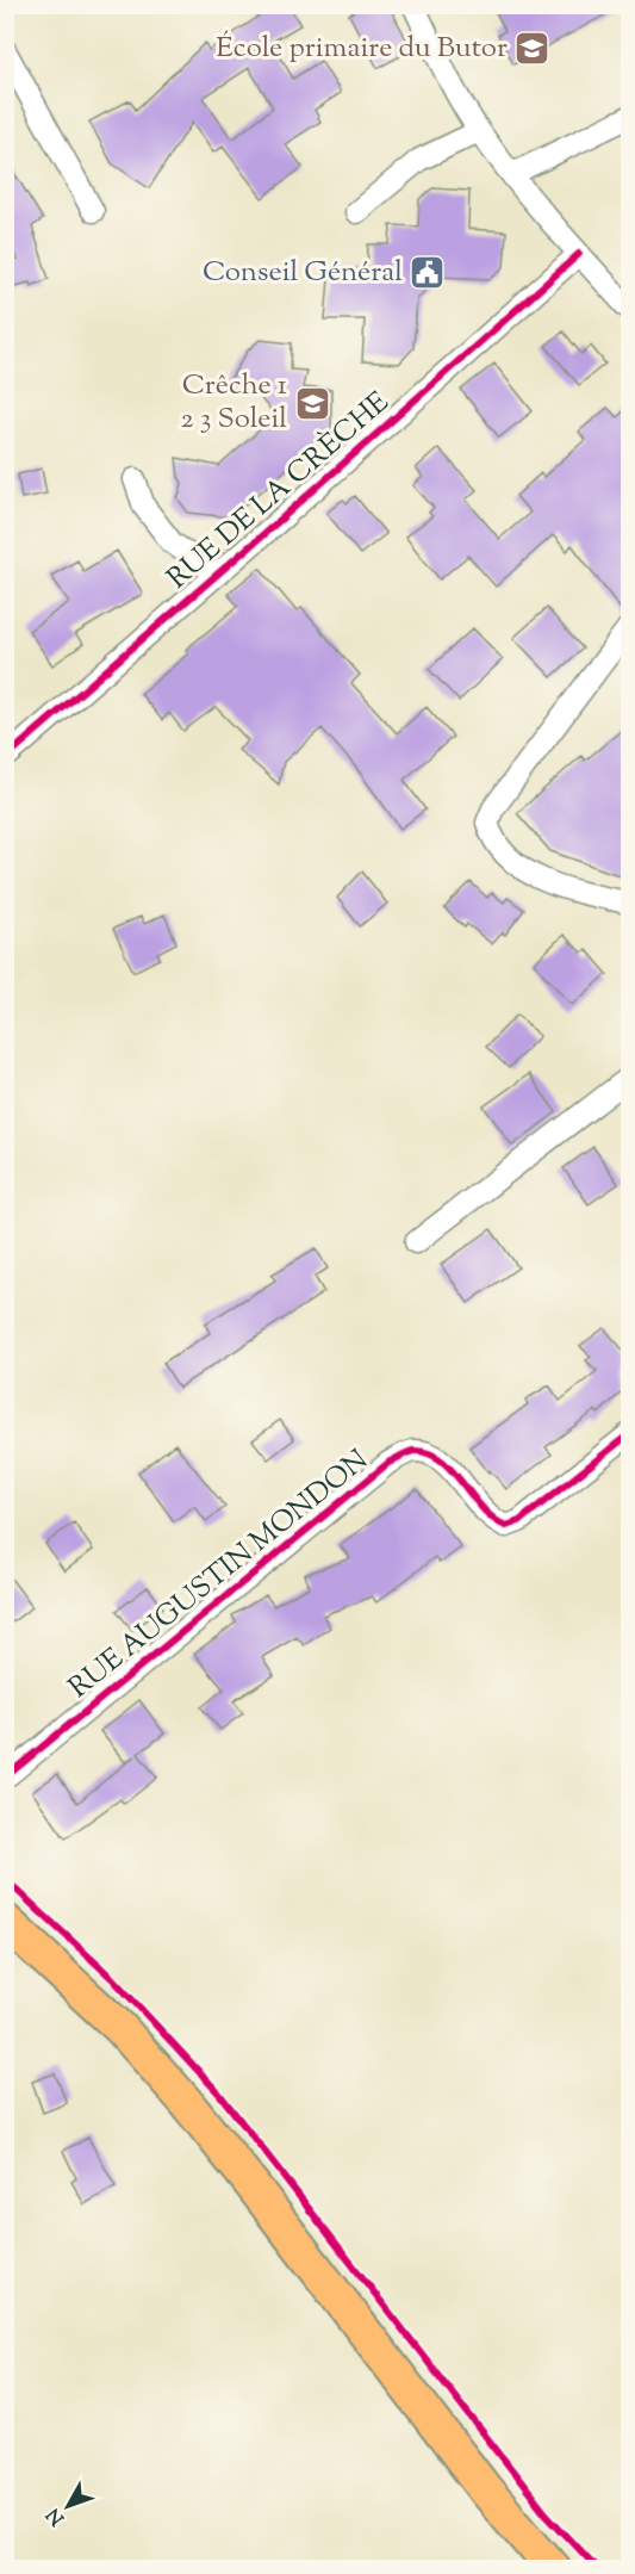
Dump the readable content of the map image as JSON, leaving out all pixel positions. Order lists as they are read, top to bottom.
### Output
{
  "streets": {
    "street": ["RUE DE LA CRÈCHE", "RUE AUGUSTIN MONDON"]
  },
  "places": {
    "school or university": ["École primaire du Butor", "Crêche 1 2 3 Soleil"],
    "public building": ["Conseil Général"]
  },
  "north": "bottom left"
}
